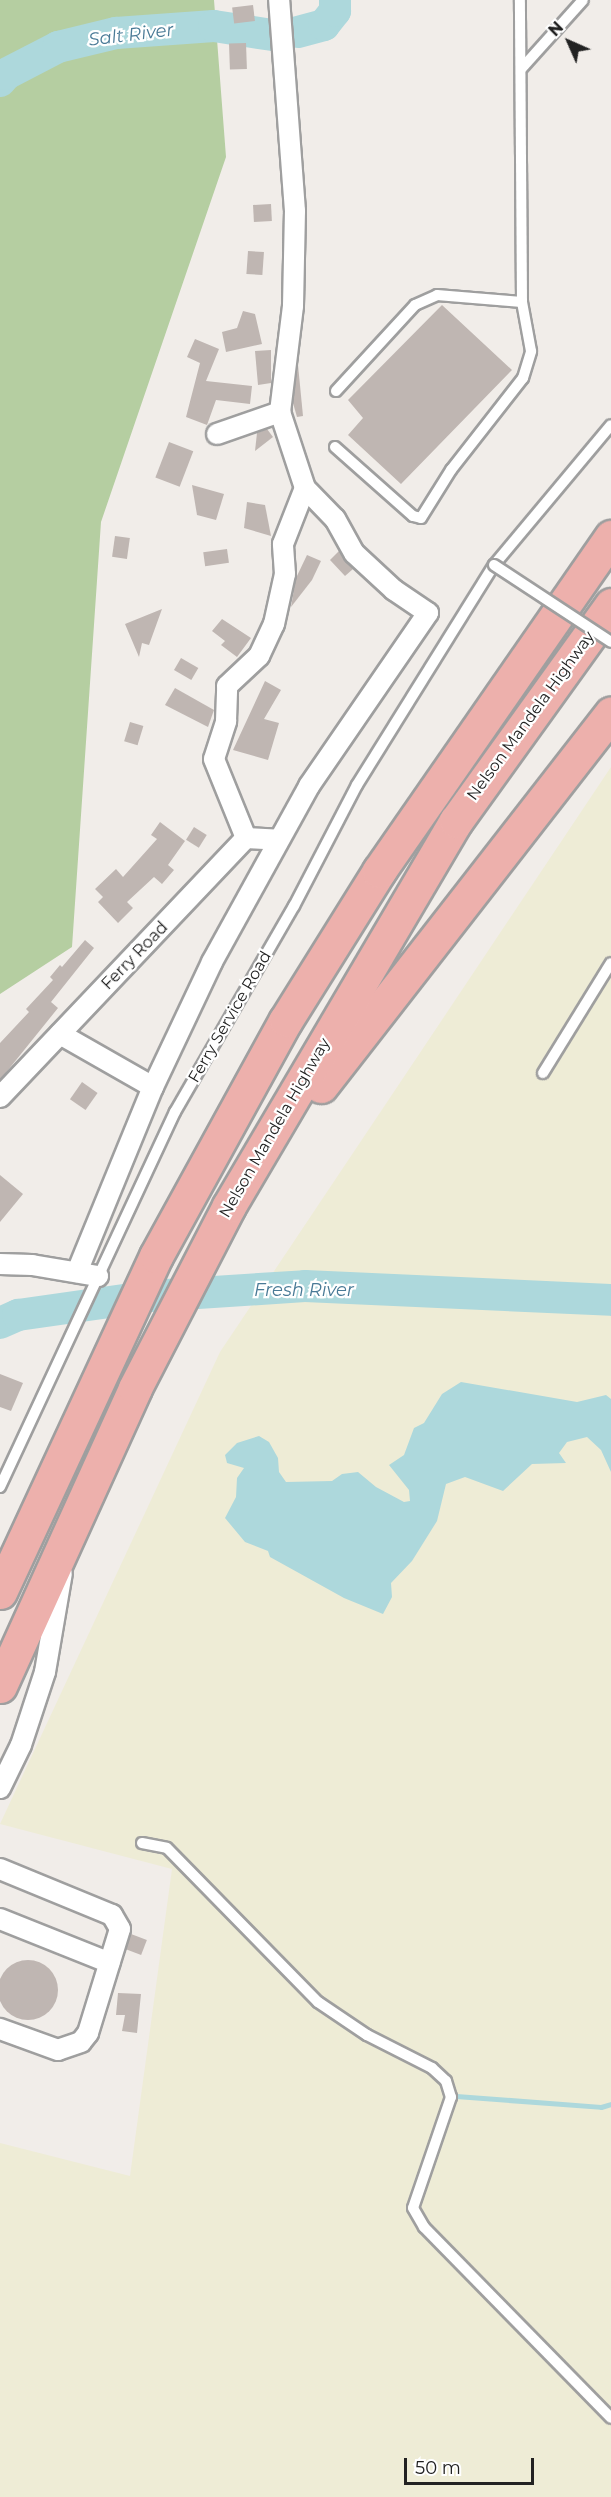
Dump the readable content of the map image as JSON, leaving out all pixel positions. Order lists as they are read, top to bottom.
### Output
{
  "streets": {
    "highway": ["Nelson Mandela Highway"],
    "street": ["Ferry Road"],
    "lane": ["Ferry Service Road"]
  },
  "water": ["Salt River", "Fresh River"],
  "scale_bar": "50 m",
  "north": "top left"
}
